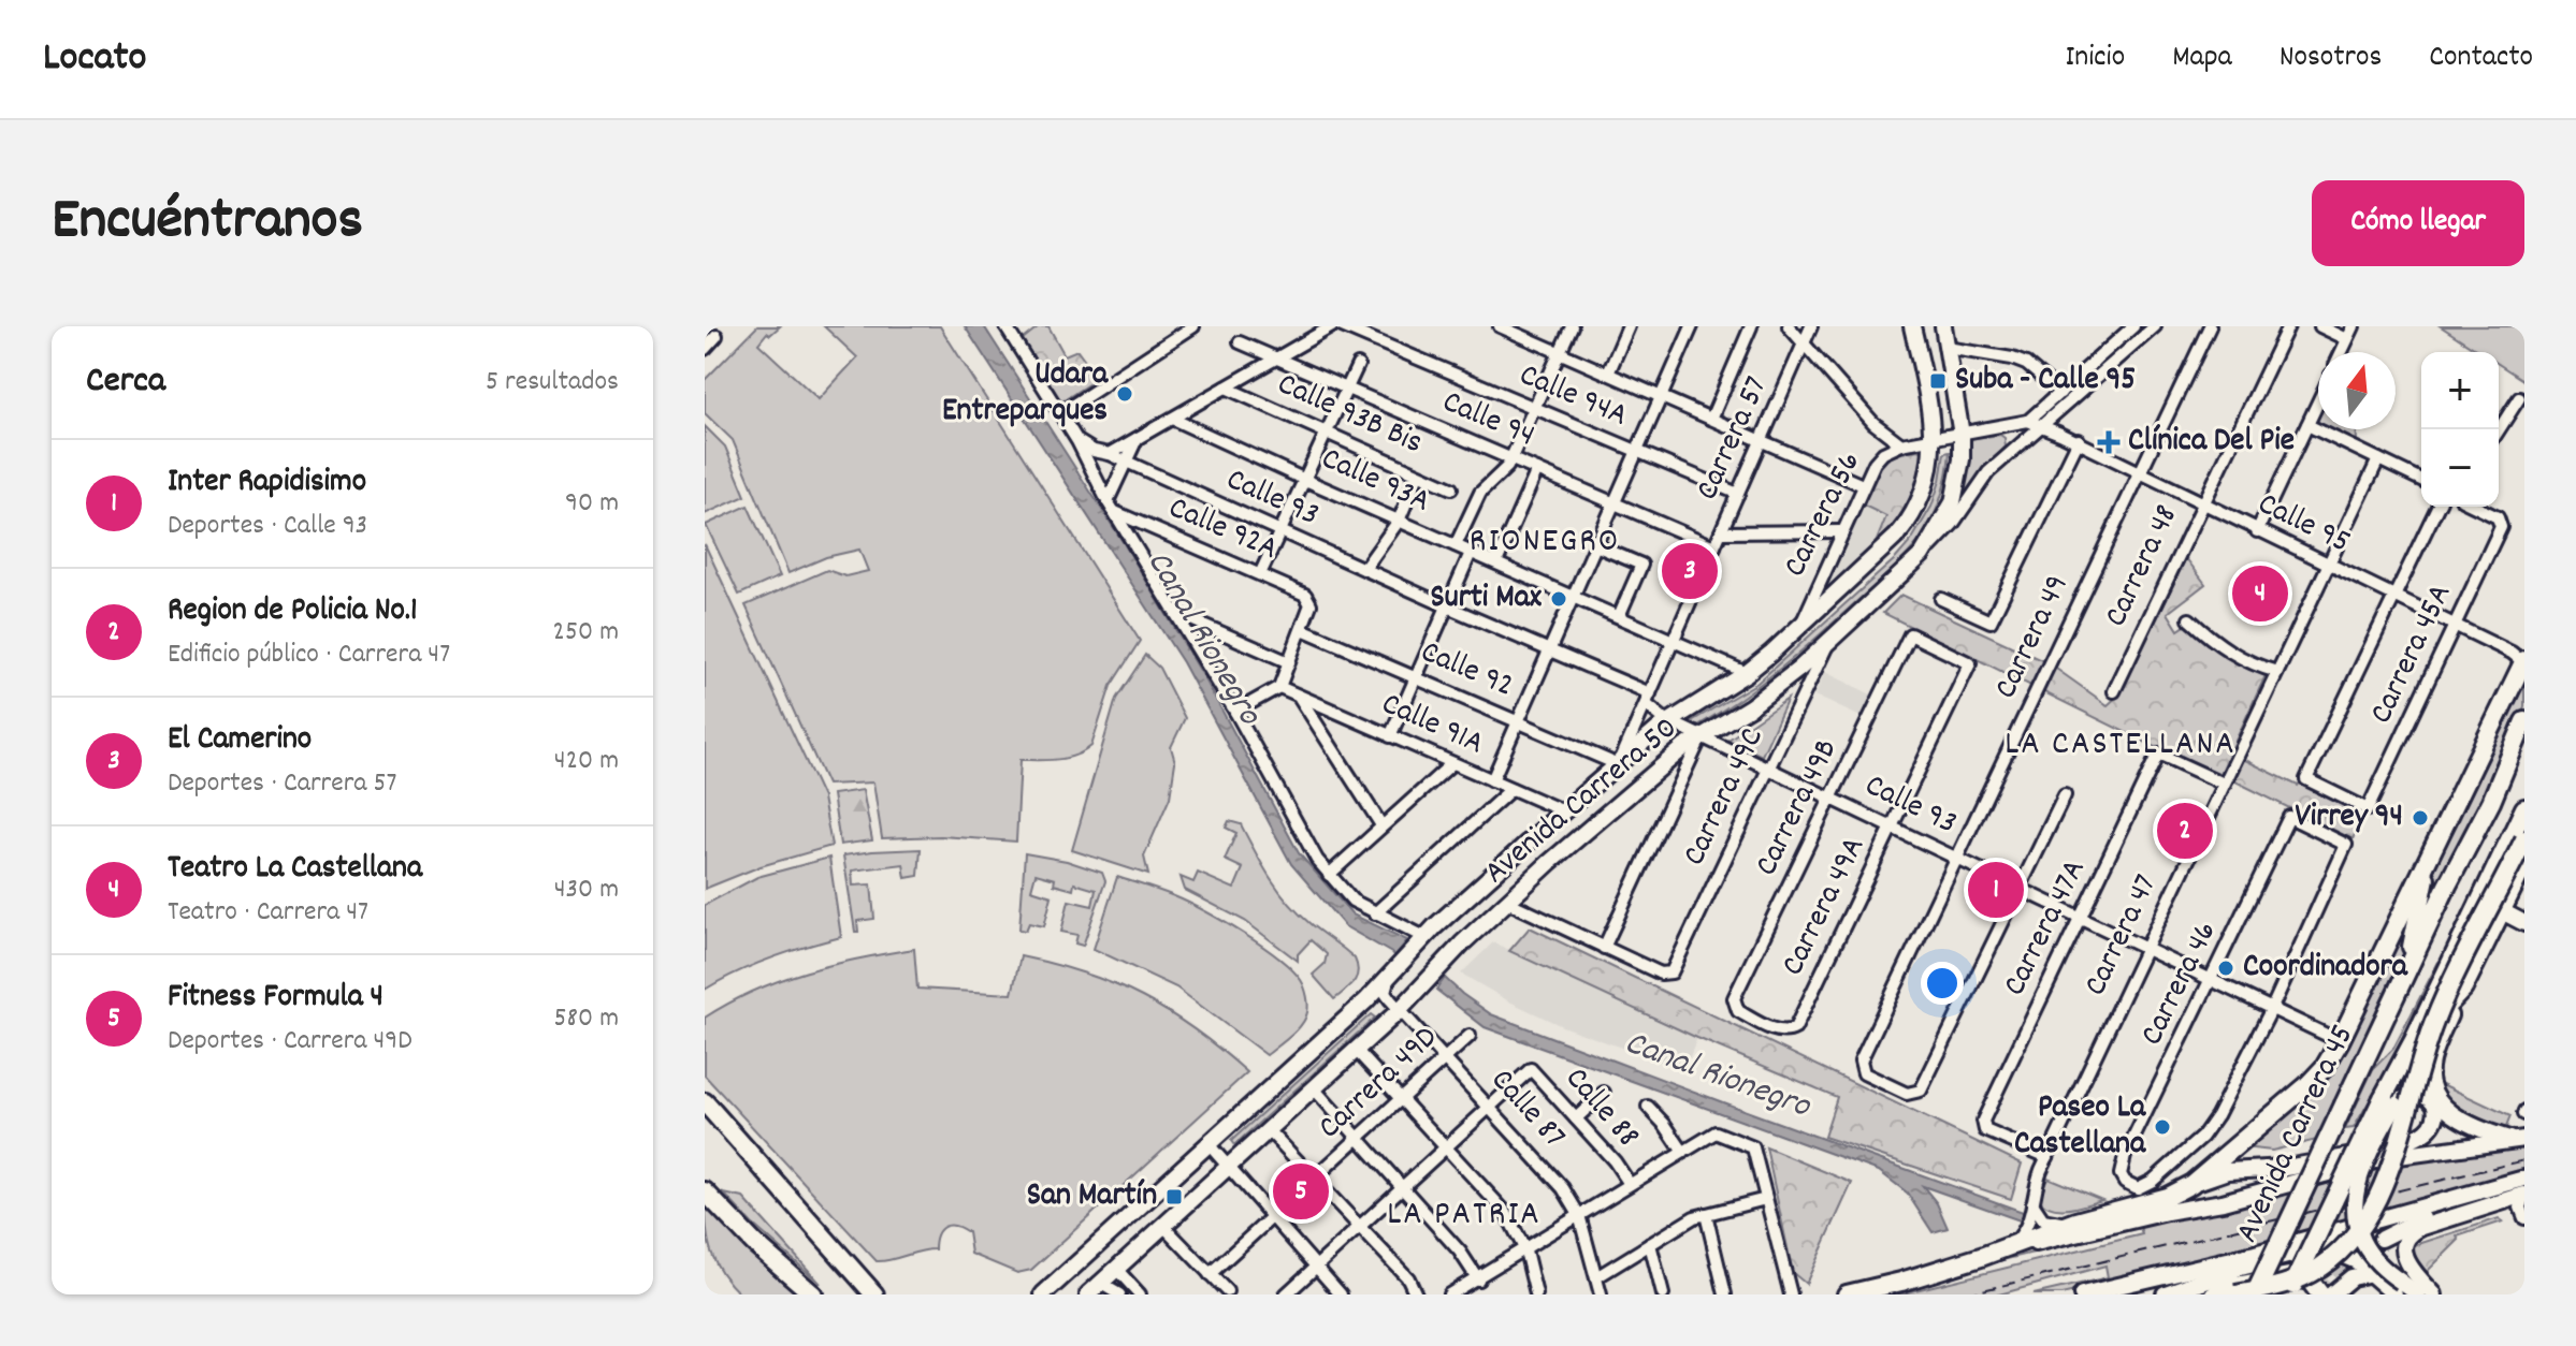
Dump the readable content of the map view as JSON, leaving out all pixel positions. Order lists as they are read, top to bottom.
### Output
{
  "streets": {
    "highway": ["Avenida Carrera 45"],
    "main road": ["Avenida Carrera 50"],
    "street": [
      "Calle 94A",
      "Calle 93B Bis",
      "Calle 94",
      "Carrera 57",
      "Calle 93A",
      "Calle 93",
      "Carrera 56",
      "Calle 95",
      "Calle 92A",
      "Carrera 48",
      "Carrera 49",
      "Carrera 45A",
      "Calle 92",
      "Calle 91A",
      "Carrera 49C",
      "Carrera 49B",
      "Carrera 49A",
      "Carrera 47A",
      "Carrera 47",
      "Carrera 46",
      "Carrera 49D",
      "Calle 88",
      "Calle 87"
    ]
  },
  "crossings": [
    ["Calle 94A", "Carrera 57"],
    ["Calle 94", "Carrera 57"],
    ["Carrera 57", "Calle 93A"],
    ["Carrera 57", "Calle 93"],
    ["Carrera 57", "Calle 92"],
    ["Carrera 57", "Avenida Carrera 50"],
    ["Calle 93A", "Avenida Carrera 50"],
    ["Calle 93", "Carrera 49"],
    ["Calle 93", "Carrera 49C"],
    ["Calle 93", "Avenida Carrera 50"],
    ["Calle 93", "Carrera 49B"],
    ["Calle 93", "Carrera 49A"],
    ["Calle 93", "Carrera 47A"],
    ["Calle 93", "Carrera 47"],
    ["Calle 93", "Carrera 46"],
    ["Calle 93", "Avenida Carrera 45"],
    ["Carrera 56", "Avenida Carrera 50"],
    ["Calle 95", "Carrera 48"],
    ["Calle 95", "Carrera 49"],
    ["Calle 95", "Carrera 45A"],
    ["Calle 95", "Avenida Carrera 50"],
    ["Calle 95", "Carrera 47"],
    ["Calle 95", "Avenida Carrera 45"],
    ["Calle 92A", "Calle 92"],
    ["Calle 92", "Avenida Carrera 50"],
    ["Calle 91A", "Avenida Carrera 50"],
    ["Carrera 49C", "Avenida Carrera 50"],
    ["Avenida Carrera 50", "Calle 87"],
    ["Carrera 49B", "Carrera 49A"],
    ["Carrera 47A", "Carrera 47"],
    ["Carrera 47", "Avenida Carrera 45"],
    ["Carrera 49D", "Calle 87"],
    ["Calle 88", "Calle 87"]
  ],
  "districts": ["RIONEGRO", "LA CASTELLANA", "LA PATRIA"],
  "water": ["Canal Rionegro"],
  "places": {
    "transit": ["Suba - Calle 95", "San Martín"],
    "other": [
      "Udara Entreparques",
      "Surti Max",
      "Virrey 94",
      "Coordinadora",
      "Paseo La Castellana"
    ],
    "health": ["Clínica Del Pie"]
  },
  "north": "top",
  "page": {
    "header": "Locato",
    "nav": [
      "Inicio",
      "Mapa",
      "Nosotros",
      "Contacto"
    ],
    "title": "Encuéntranos",
    "buttons": "Cómo llegar",
    "heading": ["Cerca", "5 resultados"],
    "map_buttons": ["+", "−"],
    "list": [
      {
        "mark": "1",
        "name": "Inter Rapidisimo",
        "note": "Deportes · Calle 93",
        "value": "90 m"
      },
      {
        "mark": "2",
        "name": "Region de Policia No.1",
        "note": "Edificio público · Carrera 47",
        "value": "250 m"
      },
      {
        "mark": "3",
        "name": "El Camerino",
        "note": "Deportes · Carrera 57",
        "value": "420 m"
      },
      {
        "mark": "4",
        "name": "Teatro La Castellana",
        "note": "Teatro · Carrera 47",
        "value": "430 m"
      },
      {
        "mark": "5",
        "name": "Fitness Formula 4",
        "note": "Deportes · Carrera 49D",
        "value": "580 m"
      }
    ],
    "pins": [
      "3",
      "4",
      "2",
      "1",
      "5"
    ]
  }
}
